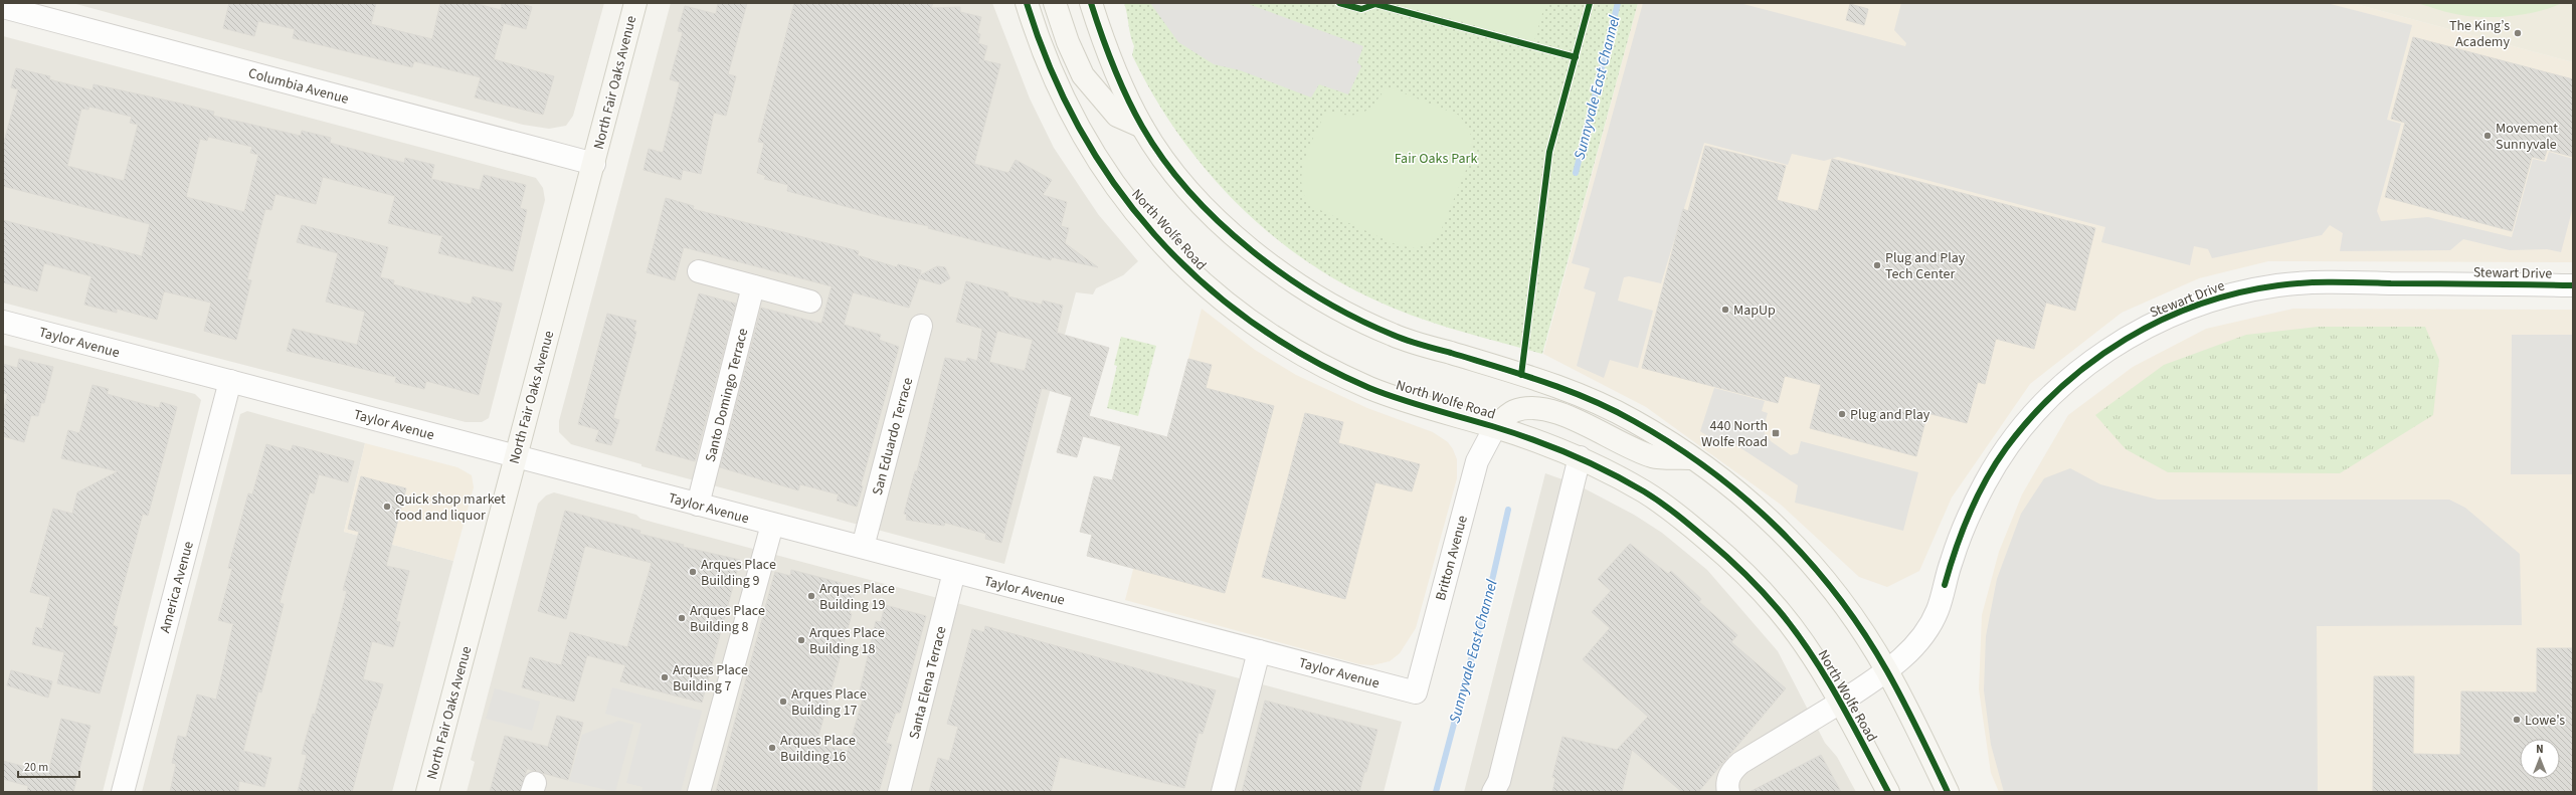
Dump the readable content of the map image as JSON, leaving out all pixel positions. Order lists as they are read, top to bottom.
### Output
{
  "streets": {
    "main road": ["North Fair Oaks Avenue", "North Wolfe Road"],
    "street": [
      "Columbia Avenue",
      "Stewart Drive",
      "Taylor Avenue",
      "Santo Domingo Terrace",
      "San Eduardo Terrace",
      "Britton Avenue",
      "America Avenue",
      "Santa Elena Terrace"
    ]
  },
  "crossings": [
    ["North Fair Oaks Avenue", "Columbia Avenue"],
    ["North Fair Oaks Avenue", "Taylor Avenue"],
    ["North Wolfe Road", "Stewart Drive"],
    ["North Wolfe Road", "Britton Avenue"],
    ["Taylor Avenue", "Santo Domingo Terrace"],
    ["Taylor Avenue", "San Eduardo Terrace"],
    ["Taylor Avenue", "Britton Avenue"],
    ["Taylor Avenue", "America Avenue"],
    ["Taylor Avenue", "Santa Elena Terrace"]
  ],
  "water": ["Sunnyvale East Channel"],
  "parks": ["Fair Oaks Park"],
  "places": {
    "other": [
      "The King’s Academy",
      "Movement Sunnyvale",
      "Plug and Play Tech Center",
      "MapUp",
      "Plug and Play",
      "Quick shop market food and liquor",
      "Arques Place Building 9",
      "Arques Place Building 19",
      "Arques Place Building 8",
      "Arques Place Building 18",
      "Arques Place Building 7",
      "Arques Place Building 17",
      "Lowe's",
      "Arques Place Building 16"
    ],
    "transit": ["440 North Wolfe Road"]
  },
  "scale_bar": "20 m",
  "north": "top"
}
